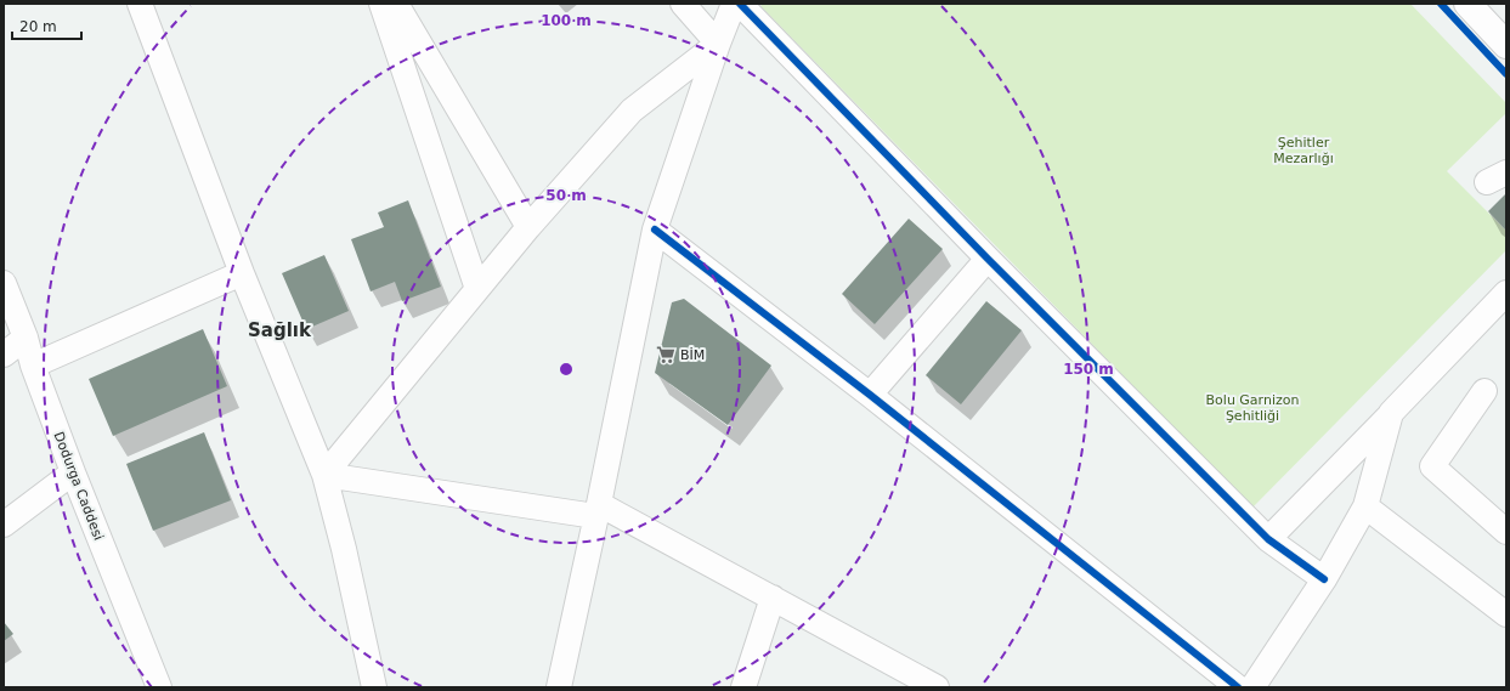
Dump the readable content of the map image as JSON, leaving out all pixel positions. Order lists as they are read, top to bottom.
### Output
{
  "streets": {
    "street": ["Dodurga Caddesi"]
  },
  "districts": ["Sağlık"],
  "parks": ["Şehitler Mezarlığı", "Bolu Garnizon Şehitliği"],
  "places": {
    "supermarket": ["BİM"]
  },
  "scale_bar": "20 m",
  "rings": ["100 m", "50 m", "150 m"]
}
